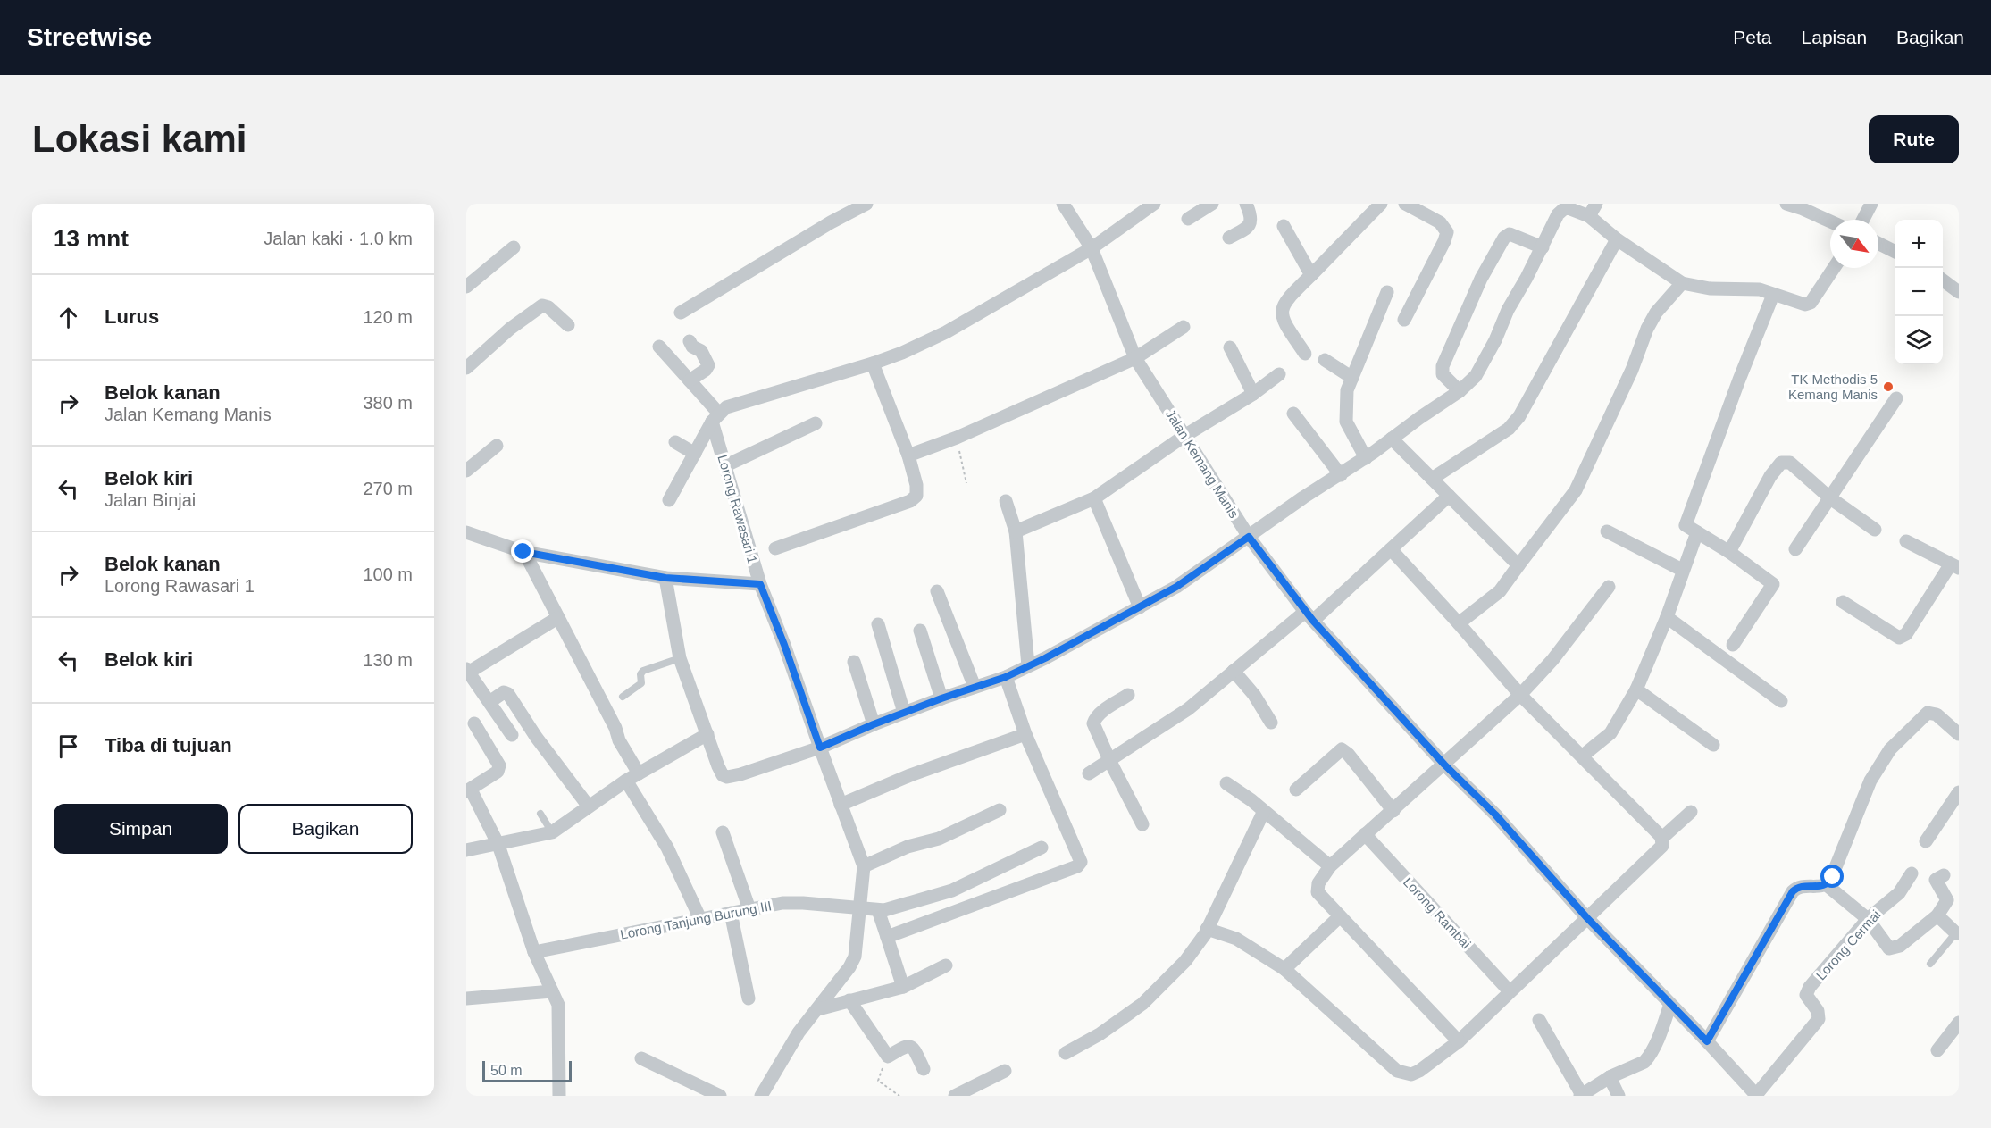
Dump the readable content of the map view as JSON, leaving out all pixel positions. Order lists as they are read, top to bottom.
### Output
{
  "streets": {
    "street": [
      "Jalan Kemang Manis",
      "Lorong Rawasari 1",
      "Lorong Rambai",
      "Lorong Tanjung Burung III",
      "Lorong Cermai"
    ]
  },
  "crossings": [
    ["Jalan Kemang Manis", "Lorong Cermai"]
  ],
  "places": ["TK Methodis 5 Kemang Manis"],
  "scale_bar": "50 m",
  "north": "bottom right",
  "page": {
    "header": "Streetwise",
    "nav": ["Peta", "Lapisan", "Bagikan"],
    "buttons": [
      "Rute",
      ["Simpan", "Bagikan"]
    ],
    "title": "Lokasi kami",
    "heading": ["13 mnt", "Jalan kaki · 1.0 km"],
    "map_buttons": ["+", "−"],
    "list": [
      ["Lurus", "120 m"],
      ["Belok kanan", "Jalan Kemang Manis", "380 m"],
      ["Belok kiri", "Jalan Binjai", "270 m"],
      ["Belok kanan", "Lorong Rawasari 1", "100 m"],
      ["Belok kiri", "130 m"],
      "Tiba di tujuan"
    ],
    "scale": "50 m"
  }
}
